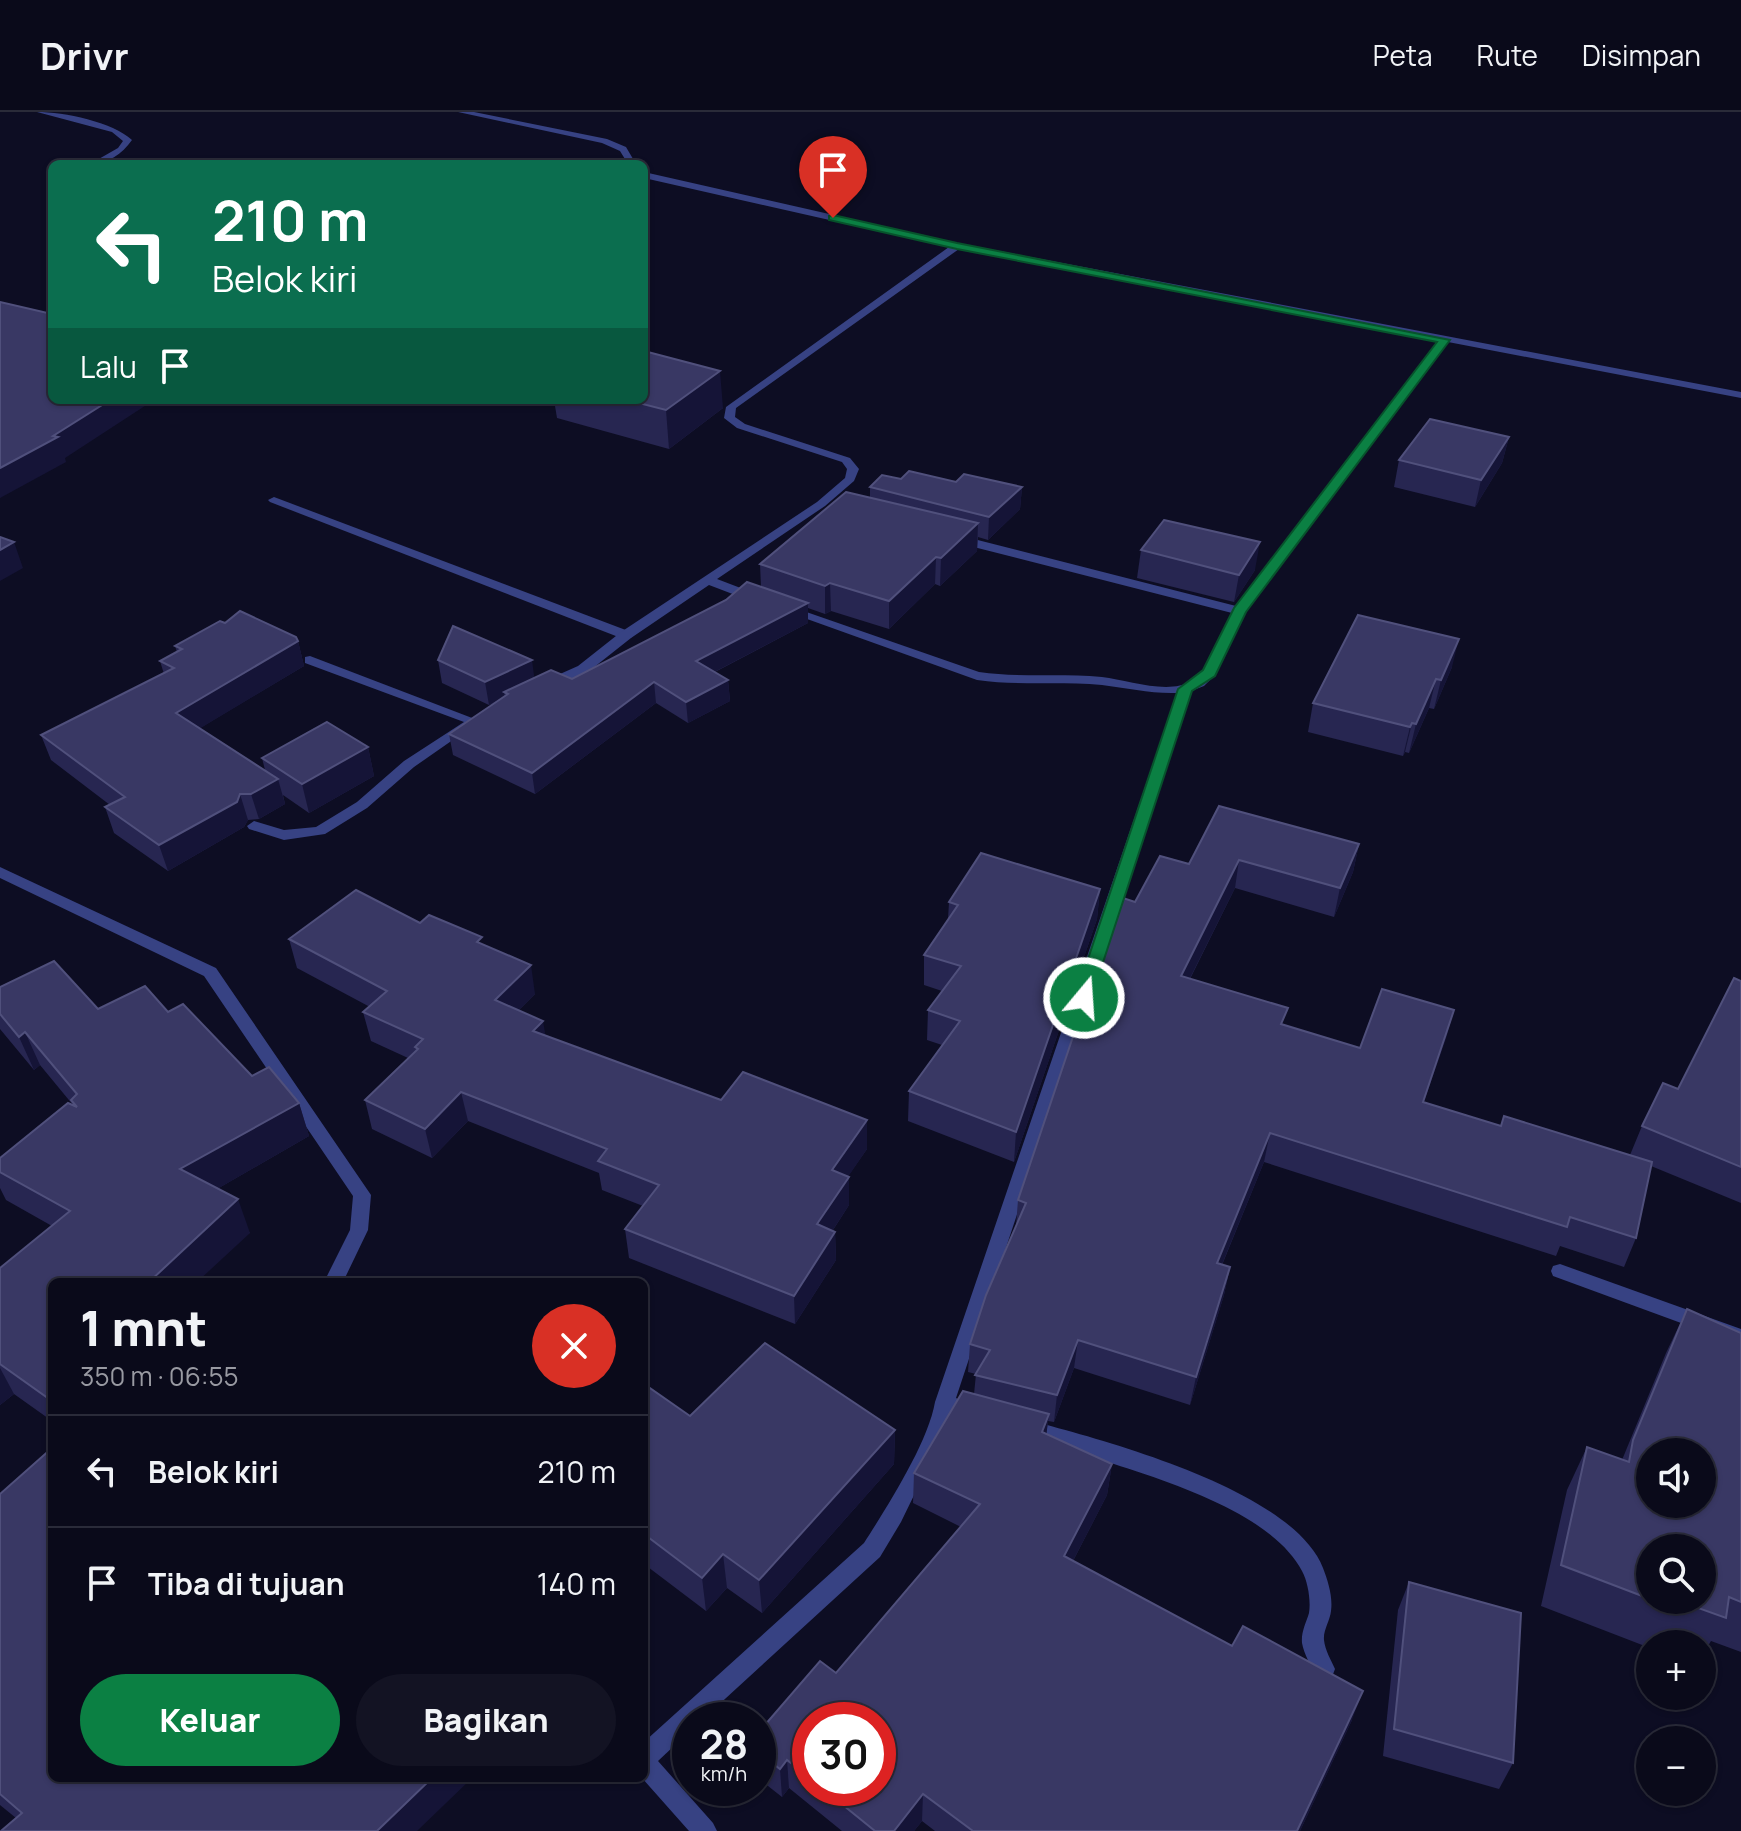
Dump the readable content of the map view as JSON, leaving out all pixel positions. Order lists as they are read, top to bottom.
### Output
{
  "page": {
    "header": "Drivr",
    "nav": ["Peta", "Rute", "Disimpan"],
    "turn": ["210 m", "Belok kiri"],
    "then": "Lalu",
    "heading": ["1 mnt", "350 m · 06:55"],
    "list": [
      {
        "name": "Belok kiri",
        "value": "210 m"
      },
      {
        "name": "Tiba di tujuan",
        "value": "140 m"
      }
    ],
    "map_buttons": ["+", "−"],
    "buttons": ["Keluar", "Bagikan"],
    "speed": "28 km/h",
    "limit": "30"
  }
}
